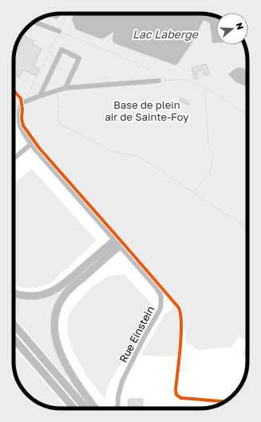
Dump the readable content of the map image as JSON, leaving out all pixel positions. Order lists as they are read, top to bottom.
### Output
{
  "streets": {
    "street": ["Rue Einstein"]
  },
  "water": ["Lac Laberge"],
  "parks": ["Base de plein air de Sainte-Foy"],
  "north": "right"
}
